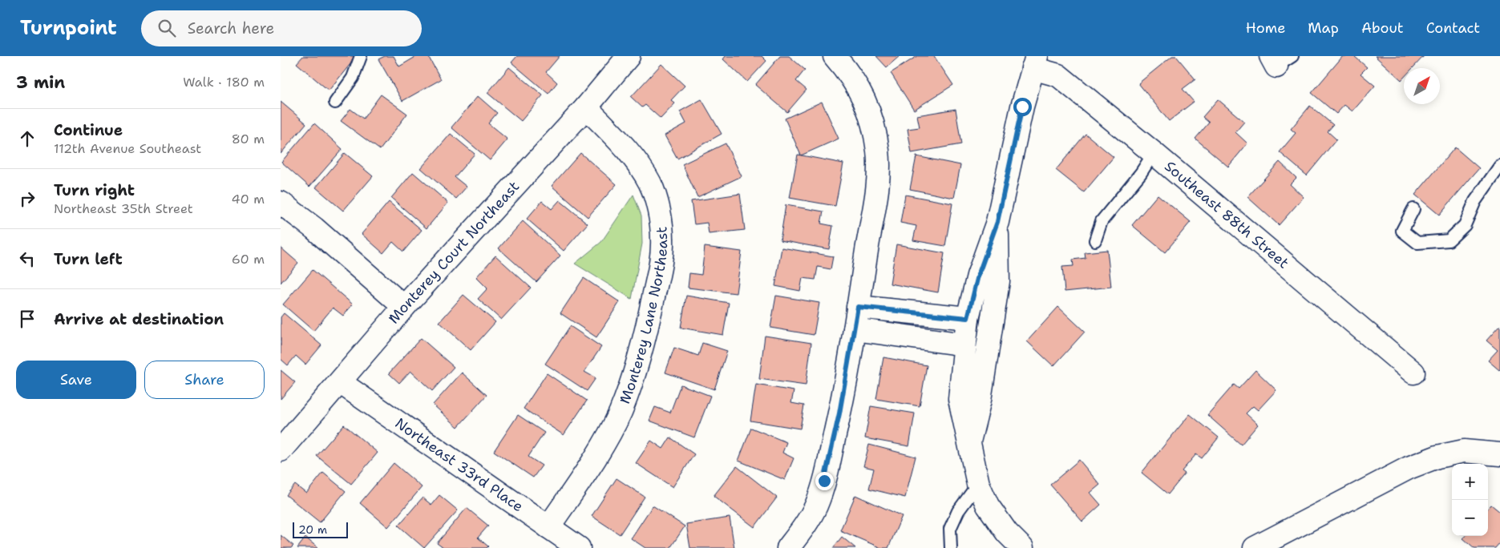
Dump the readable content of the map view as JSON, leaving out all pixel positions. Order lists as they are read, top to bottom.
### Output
{
  "streets": {
    "street": [
      "Southeast 88th Street",
      "Monterey Court Northeast",
      "Monterey Lane Northeast",
      "Northeast 33rd Place"
    ]
  },
  "crossings": [
    ["Monterey Court Northeast", "Monterey Lane Northeast"],
    ["Monterey Court Northeast", "Northeast 33rd Place"],
    ["Monterey Lane Northeast", "Northeast 33rd Place"]
  ],
  "scale_bar": "20 m",
  "north": "top right",
  "page": {
    "header": "Turnpoint",
    "search": "Search here",
    "nav": [
      "Home",
      "Map",
      "About",
      "Contact"
    ],
    "heading": ["3 min", "Walk · 180 m"],
    "list": [
      ["Continue", "112th Avenue Southeast", "80 m"],
      ["Turn right", "Northeast 35th Street", "40 m"],
      ["Turn left", "60 m"],
      "Arrive at destination"
    ],
    "buttons": ["Save", "Share"],
    "map_buttons": ["+", "−"],
    "scale": "20 m"
  }
}
